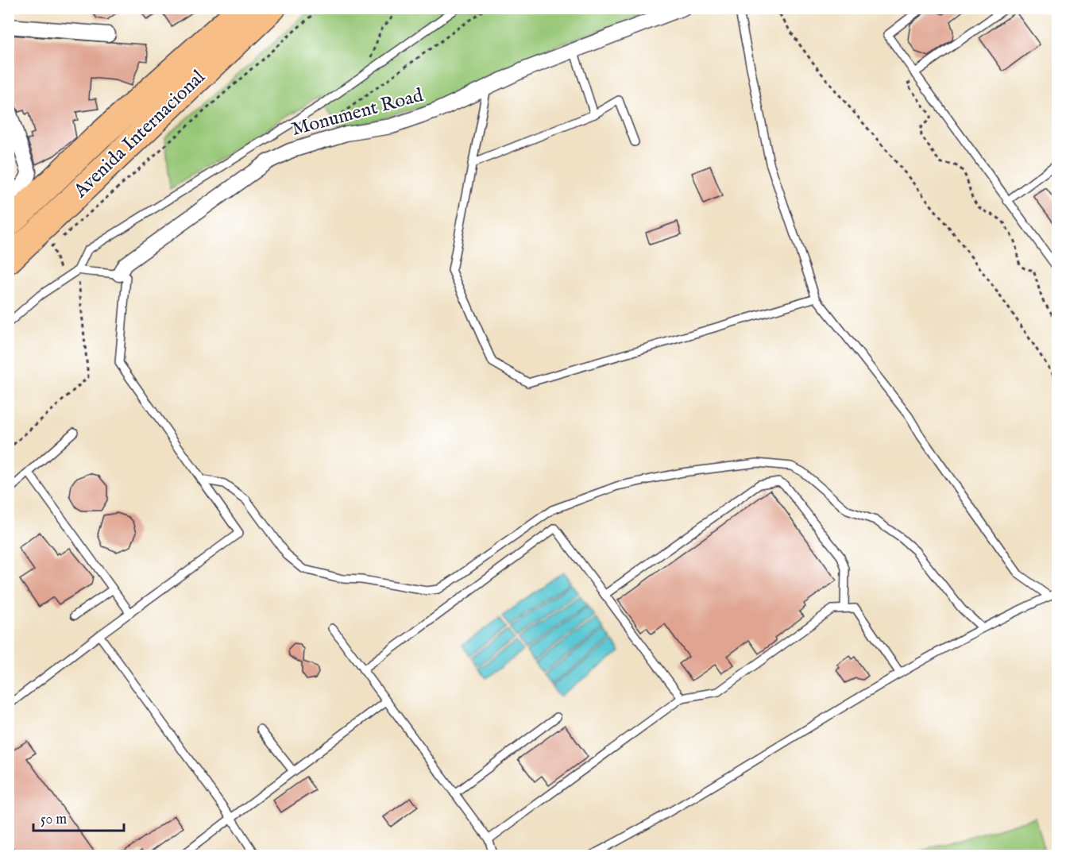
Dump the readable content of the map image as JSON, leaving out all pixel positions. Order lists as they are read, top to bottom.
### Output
{
  "streets": {
    "highway": ["Avenida Internacional"],
    "street": ["Monument Road"]
  },
  "scale_bar": "50 m"
}
